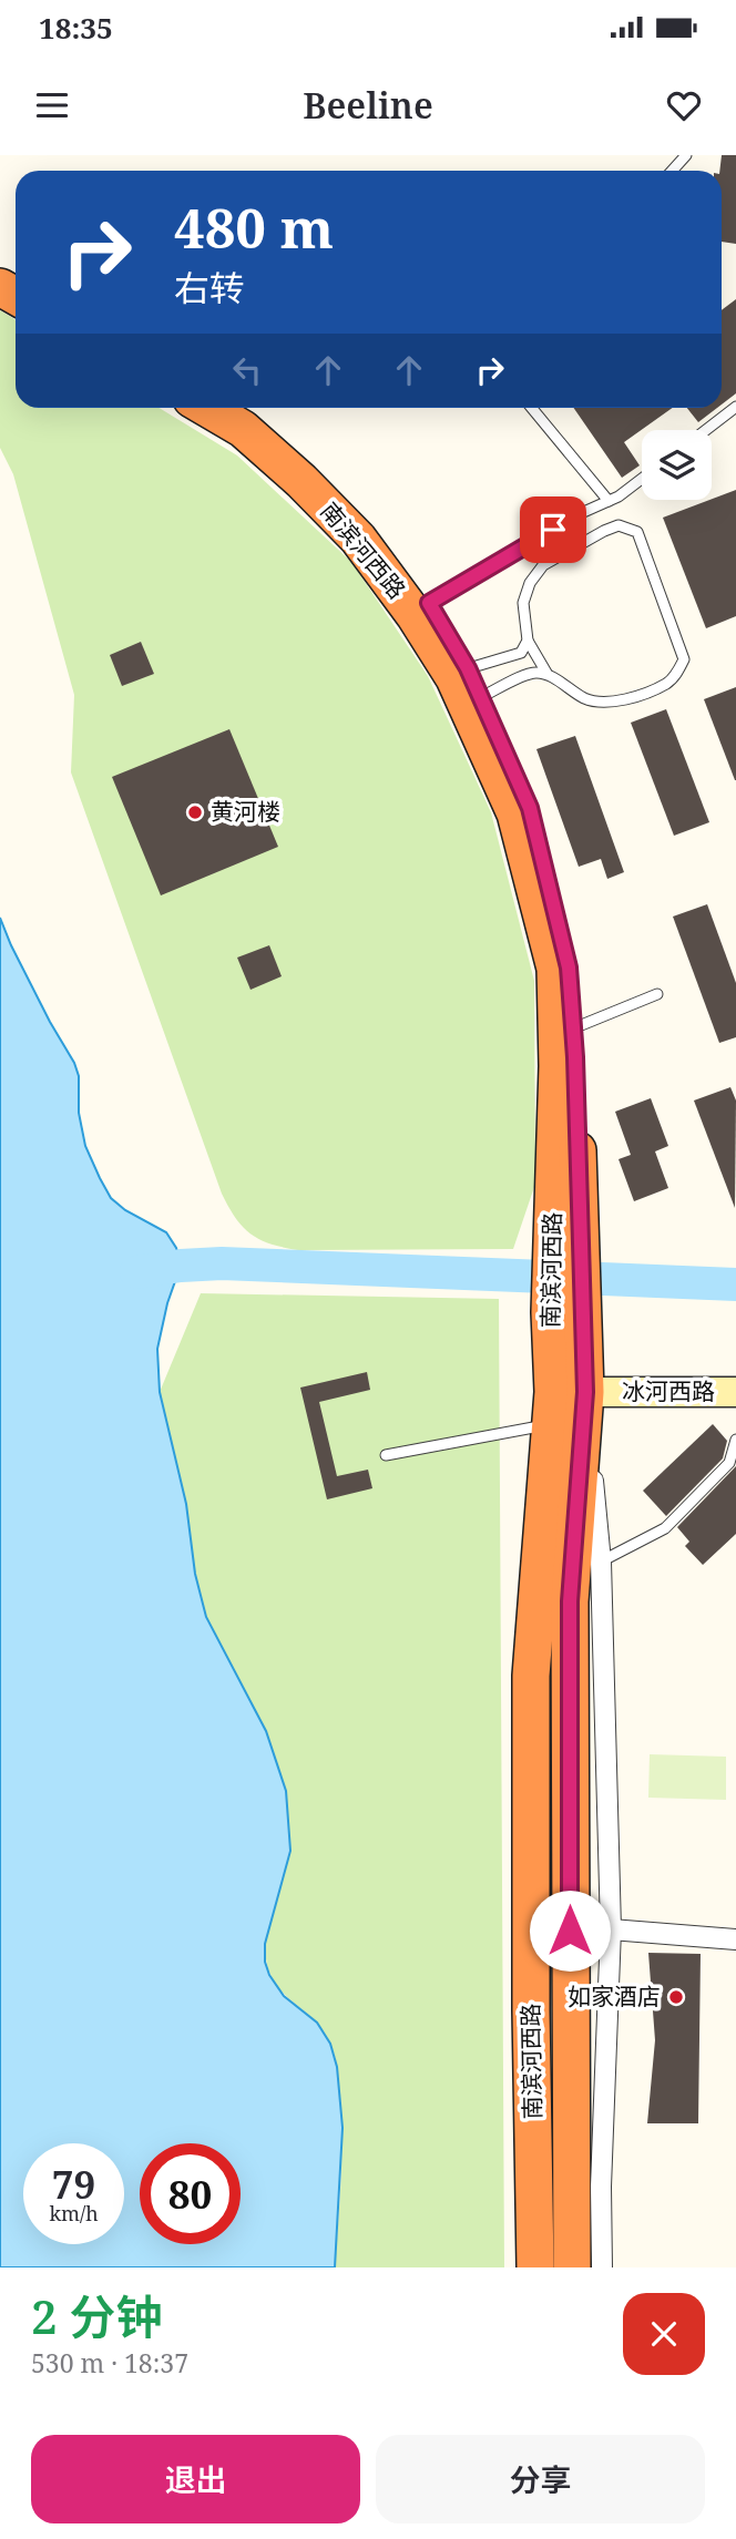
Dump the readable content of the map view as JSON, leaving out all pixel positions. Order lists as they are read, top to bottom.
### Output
{
  "streets": {
    "highway": ["南滨河西路"],
    "main road": ["冰河西路"]
  },
  "crossings": [
    ["南滨河西路", "冰河西路"]
  ],
  "places": ["黄河楼", "如家酒店"],
  "page": {
    "status": "18:35",
    "header": "Beeline",
    "turn": ["480 m", "右转"],
    "speed": "79 km/h",
    "limit": "80",
    "heading": ["2 分钟", "530 m · 18:37"],
    "buttons": ["退出", "分享"]
  }
}
